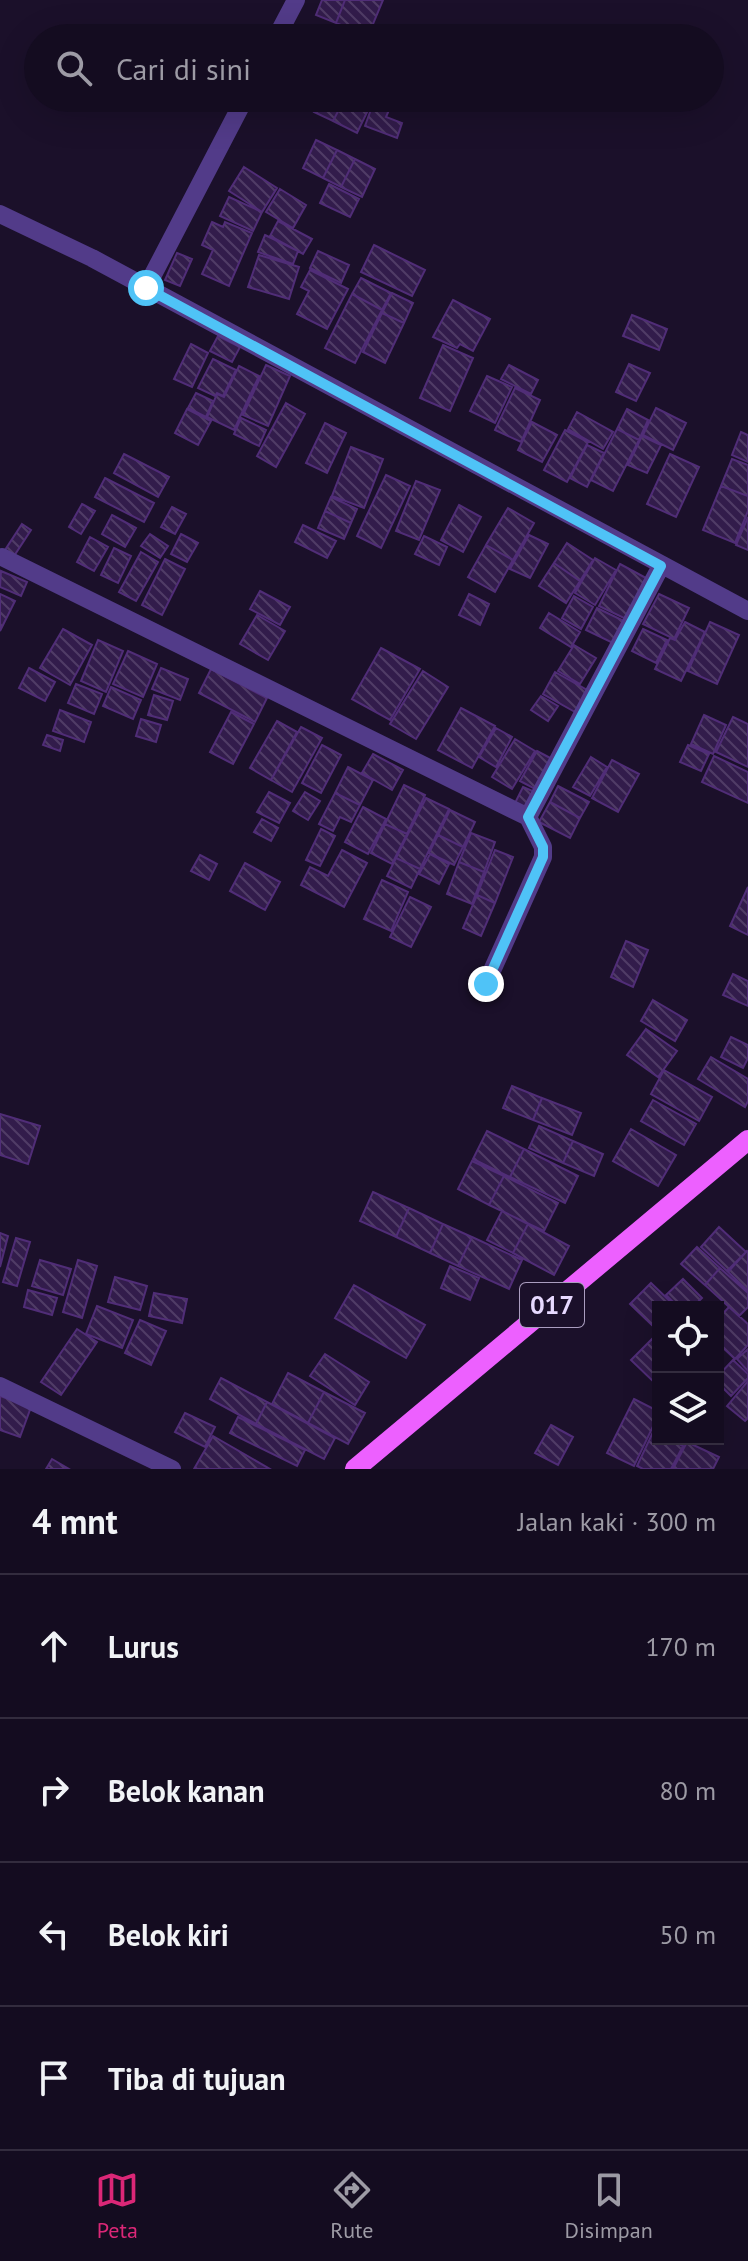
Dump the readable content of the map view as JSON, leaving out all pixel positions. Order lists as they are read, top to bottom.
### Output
{
  "streets": {
    "main road": ["017"]
  },
  "page": {
    "search": "Cari di sini",
    "heading": ["4 mnt", "Jalan kaki · 300 m"],
    "list": [
      ["Lurus", "170 m"],
      ["Belok kanan", "80 m"],
      ["Belok kiri", "50 m"],
      "Tiba di tujuan"
    ],
    "nav": ["Peta", "Rute", "Disimpan"]
  }
}
